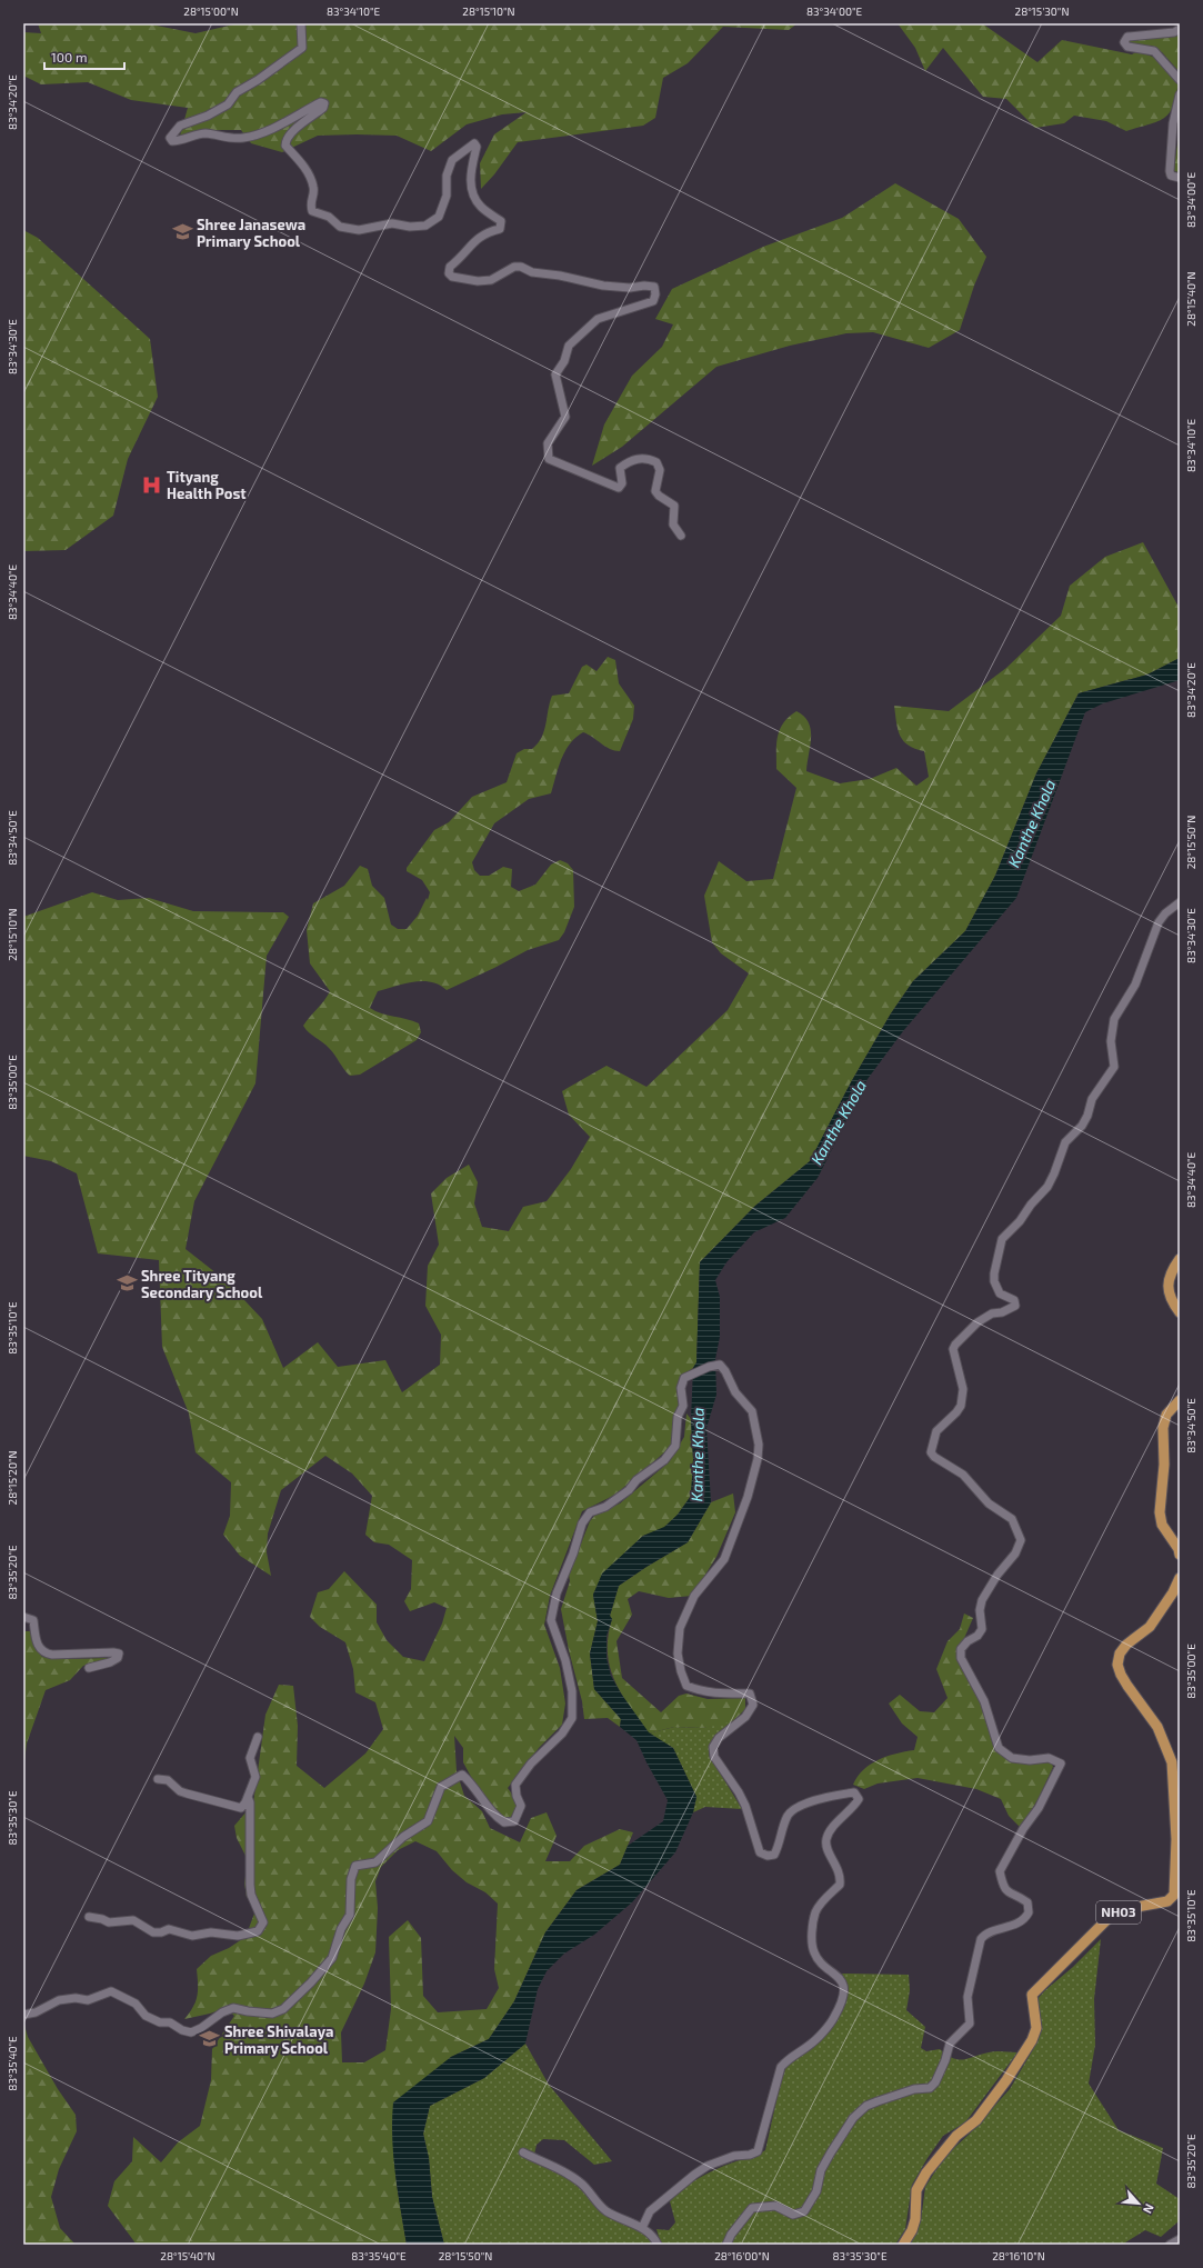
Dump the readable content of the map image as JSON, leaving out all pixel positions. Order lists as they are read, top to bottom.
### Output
{
  "streets": {
    "main road": ["NH03"]
  },
  "water": ["Kanthe Khola"],
  "places": {
    "school or university": ["Shree Janasewa Primary School", "Shree Tityang Secondary School", "Shree Shivalaya Primary School"],
    "hospital": ["Tityang Health Post"]
  },
  "scale_bar": "100 m",
  "north": "bottom right",
  "coordinates": [
    "28°15'00\"N",
    "83°34'10\"E",
    "28°15'10\"N",
    "83°34'00\"E",
    "28°15'30\"N",
    "83°34'20\"E",
    "28°15'40\"N",
    "83°34'30\"E",
    "83°34'40\"E",
    "83°34'50\"E",
    "28°15'50\"N",
    "83°35'00\"E",
    "83°35'10\"E",
    "28°15'20\"N",
    "83°35'20\"E",
    "83°35'30\"E",
    "83°35'40\"E",
    "28°16'00\"N",
    "28°16'10\"N"
  ]
}
